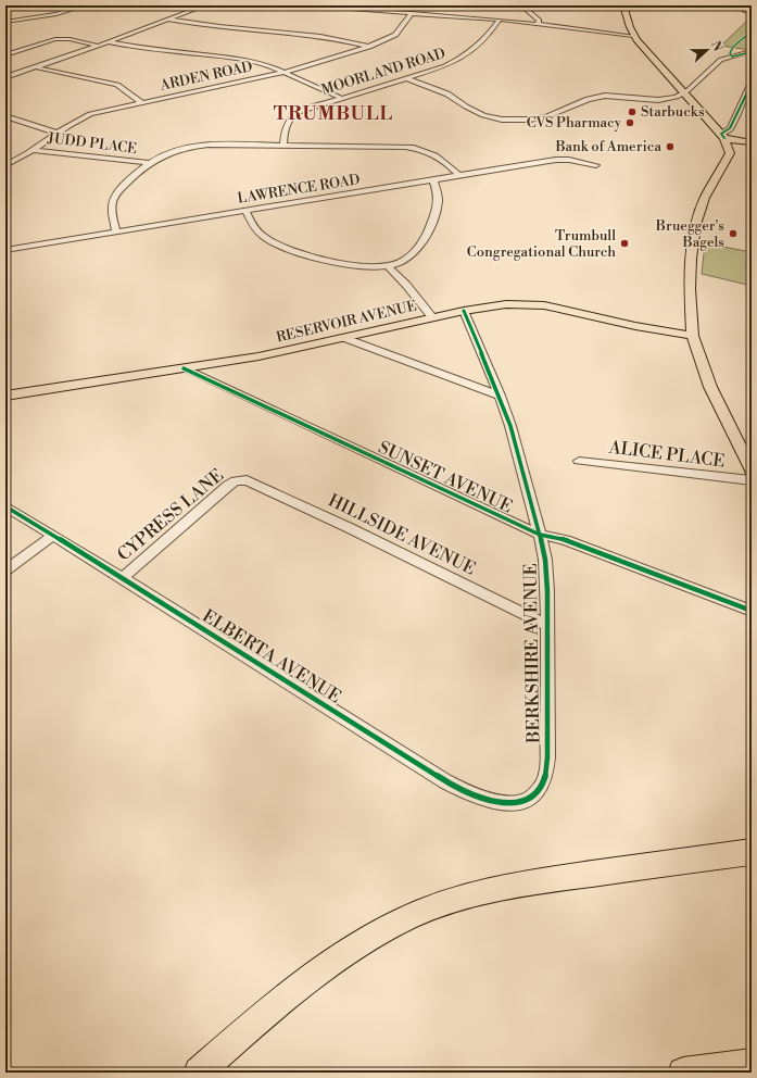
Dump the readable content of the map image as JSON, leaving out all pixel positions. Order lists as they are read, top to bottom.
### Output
{
  "streets": {
    "main road": ["RESERVOIR AVENUE"],
    "street": [
      "MOORLAND ROAD",
      "ARDEN ROAD",
      "JUDD PLACE",
      "LAWRENCE ROAD",
      "ALICE PLACE",
      "SUNSET AVENUE",
      "CYPRESS LANE",
      "HILLSIDE AVENUE",
      "BERKSHIRE AVENUE",
      "ELBERTA AVENUE"
    ]
  },
  "crossings": [
    ["ARDEN ROAD", "JUDD PLACE"],
    ["RESERVOIR AVENUE", "SUNSET AVENUE"],
    ["RESERVOIR AVENUE", "BERKSHIRE AVENUE"],
    ["SUNSET AVENUE", "BERKSHIRE AVENUE"],
    ["CYPRESS LANE", "HILLSIDE AVENUE"],
    ["CYPRESS LANE", "ELBERTA AVENUE"],
    ["HILLSIDE AVENUE", "BERKSHIRE AVENUE"],
    ["BERKSHIRE AVENUE", "ELBERTA AVENUE"]
  ],
  "districts": ["TRUMBULL"],
  "places": [
    "Starbucks",
    "CVS Pharmacy",
    "Bank of America",
    "Bruegger's Bagels",
    "Trumbull Congregational Church"
  ],
  "north": "right"
}
